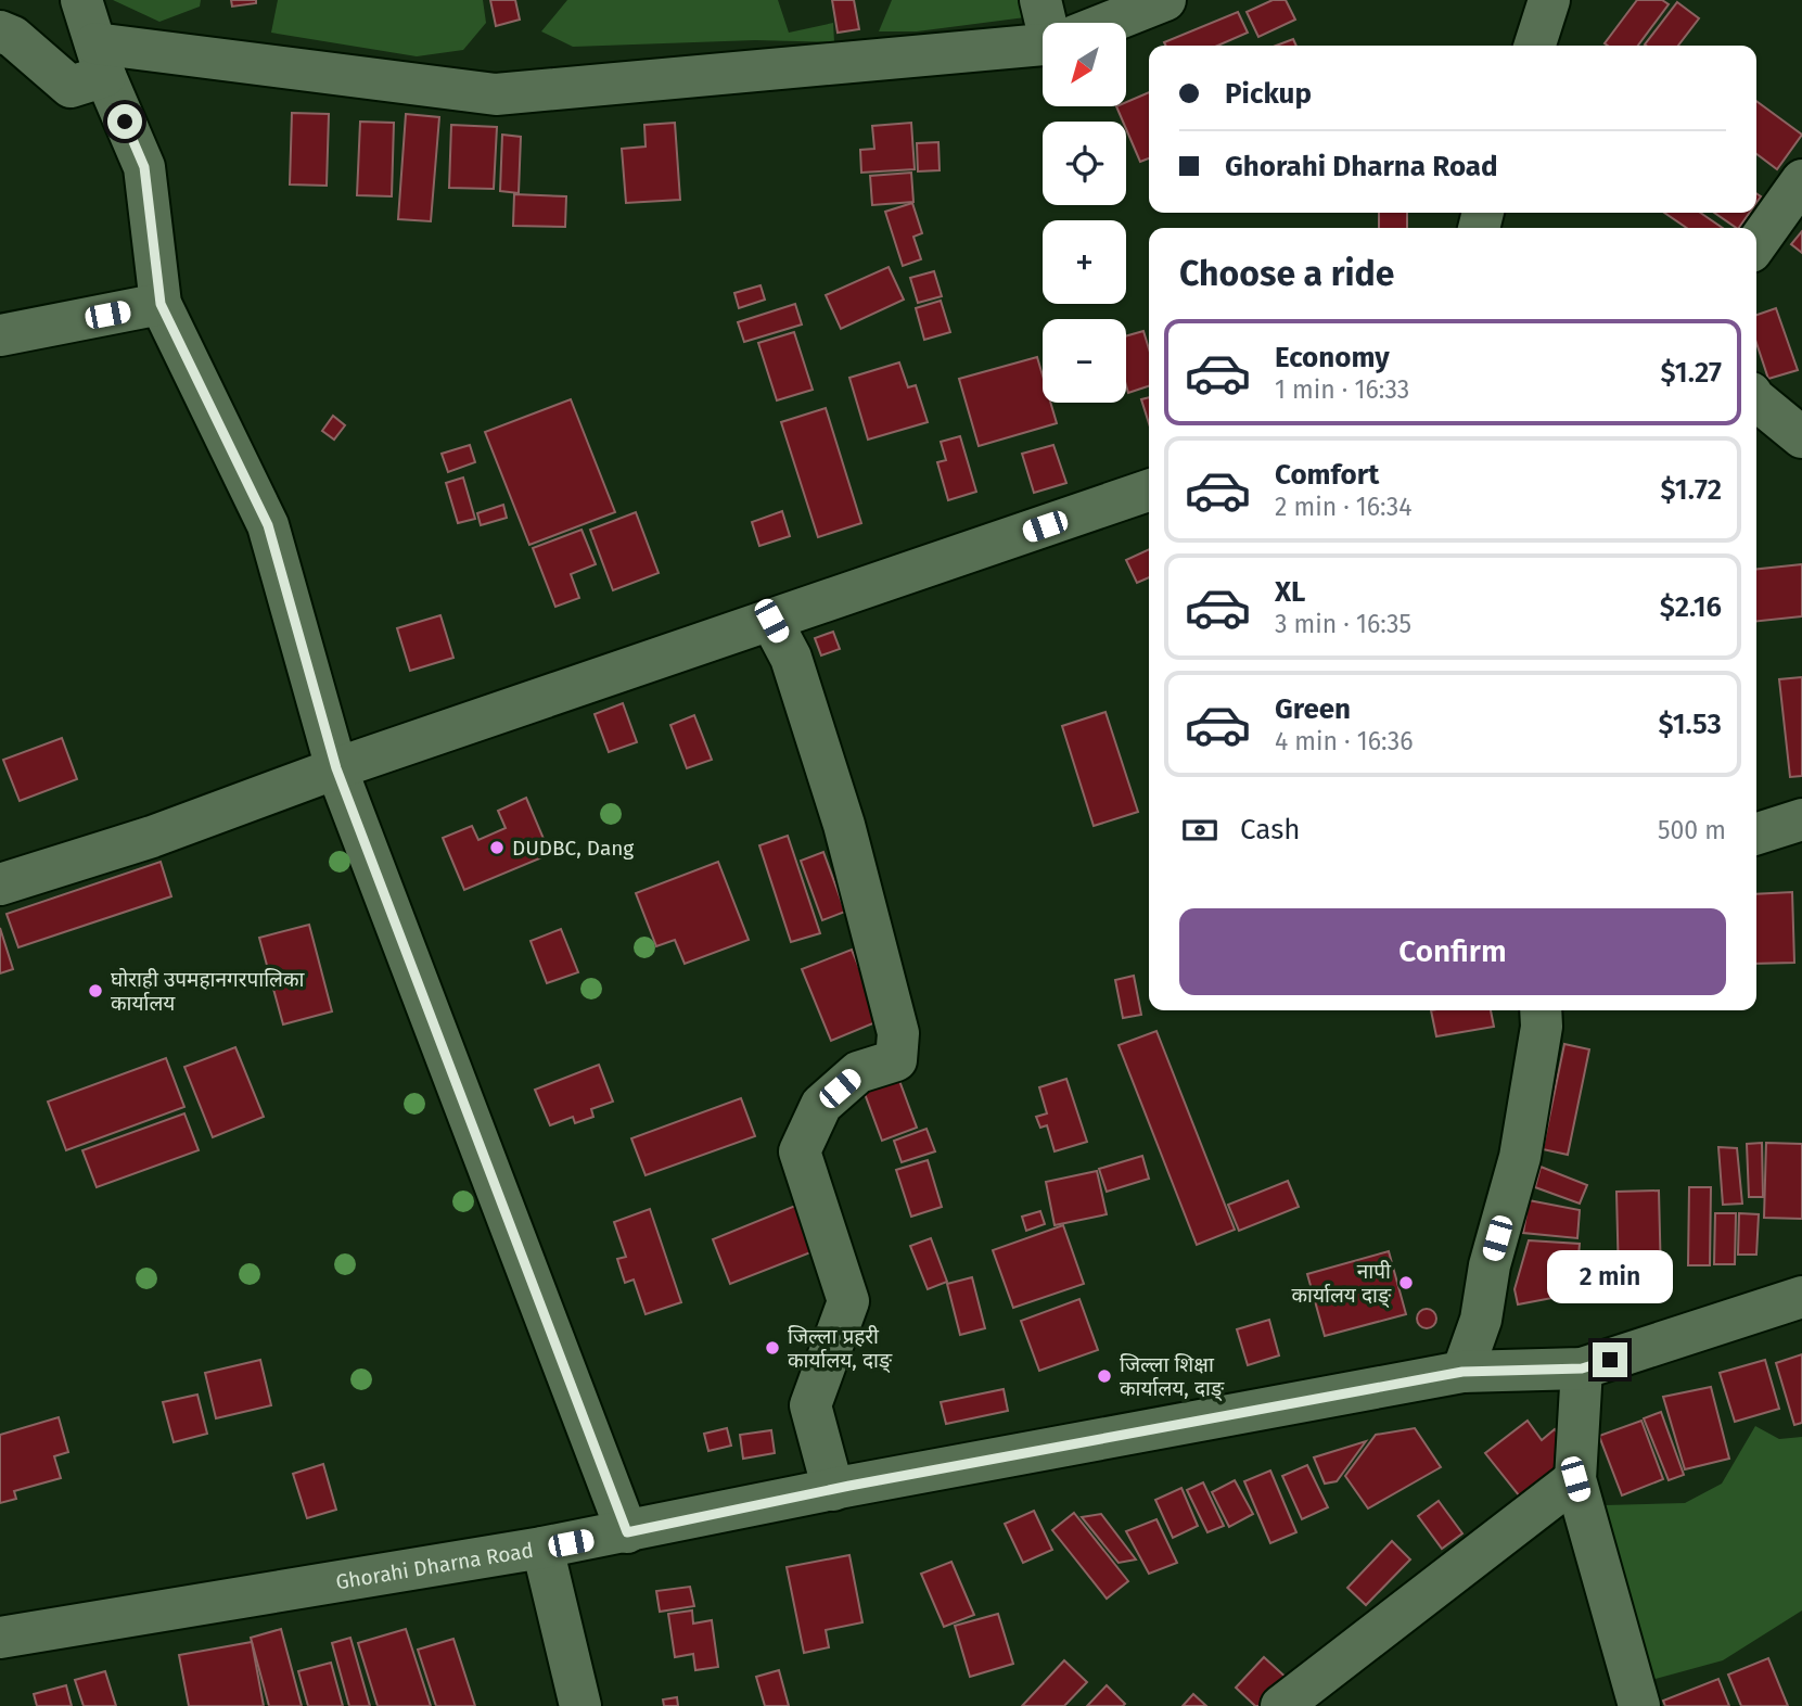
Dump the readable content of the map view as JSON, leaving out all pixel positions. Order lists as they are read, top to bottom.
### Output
{
  "streets": {
    "street": ["Ghorahi Dharna Road"]
  },
  "places": [
    "DUDBC, Dang",
    "घोराही उपमहानगरपालिका कार्यालय",
    "नापी कार्यालय दाङ्",
    "जिल्ला प्रहरी कार्यालय, दाङ्",
    "जिल्ला शिक्षा कार्यालय, दाङ्"
  ],
  "north": "bottom left",
  "page": {
    "map_buttons": ["+", "−"],
    "banner": ["Pickup", "Ghorahi Dharna Road"],
    "heading": "Choose a ride",
    "list": [
      {
        "name": "Economy",
        "note": "1 min · 16:33",
        "value": "$1.27"
      },
      {
        "name": "Comfort",
        "note": "2 min · 16:34",
        "value": "$1.72"
      },
      {
        "name": "XL",
        "note": "3 min · 16:35",
        "value": "$2.16"
      },
      {
        "name": "Green",
        "note": "4 min · 16:36",
        "value": "$1.53"
      }
    ],
    "pay": ["Cash", "500 m"],
    "buttons": "Confirm",
    "bubble": "2 min"
  }
}
